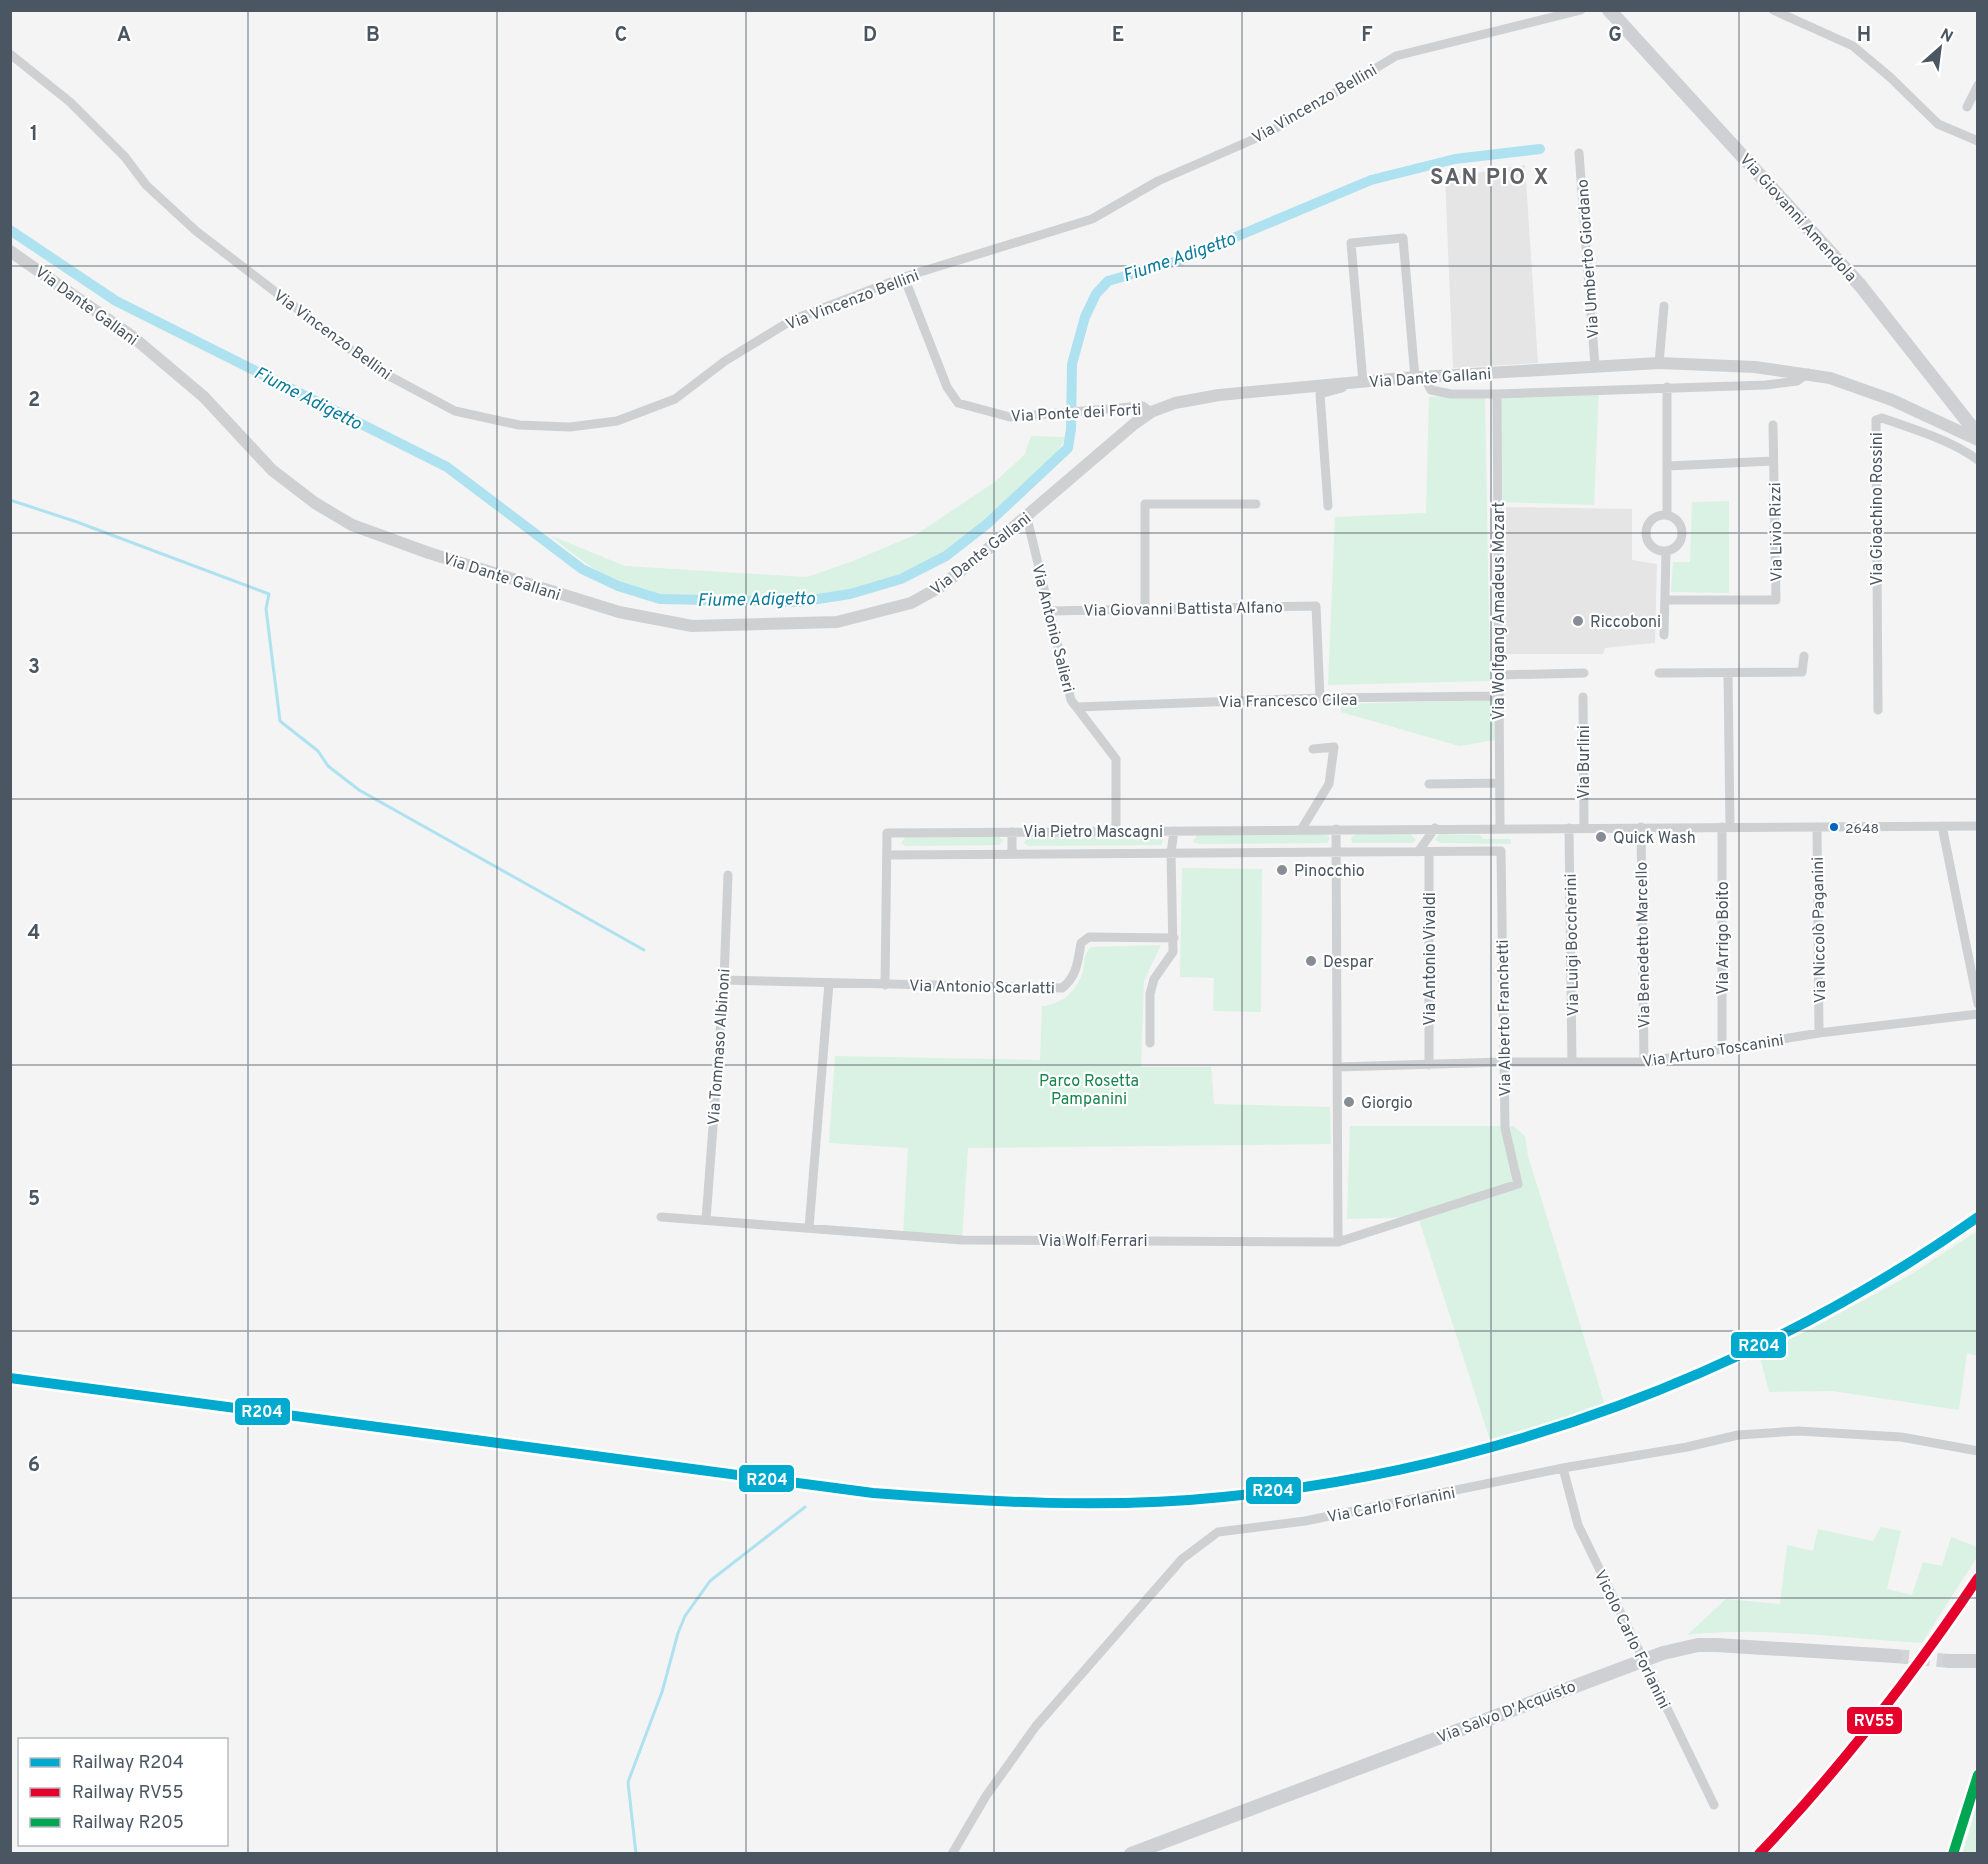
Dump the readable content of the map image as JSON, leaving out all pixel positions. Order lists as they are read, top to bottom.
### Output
{
  "streets": {
    "main road": ["Via Giovanni Amendola", "Via Salvo D'Acquisto"],
    "street": [
      "Via Vincenzo Bellini",
      "Via Umberto Giordano",
      "Via Dante Gallani",
      "Via Ponte dei Forti",
      "Via Gioachino Rossini",
      "Via Livio Rizzi",
      "Via Giovanni Battista Alfano",
      "Via Wolfgang Amadeus Mozart",
      "Via Antonio Salieri",
      "Via Francesco Cilea",
      "Via Burlini",
      "Via Pietro Mascagni",
      "Via Niccolò Paganini",
      "Via Arrigo Boito",
      "Via Luigi Boccherini",
      "Via Benedetto Marcello",
      "Via Antonio Vivaldi",
      "Via Antonio Scarlatti",
      "Via Alberto Franchetti",
      "Via Tommaso Albinoni",
      "Via Arturo Toscanini",
      "Via Wolf Ferrari",
      "Via Carlo Forlanini",
      "Vicolo Carlo Forlanini"
    ]
  },
  "crossings": [
    ["Via Vincenzo Bellini", "Via Ponte dei Forti"],
    ["Via Umberto Giordano", "Via Dante Gallani"],
    ["Via Dante Gallani", "Via Ponte dei Forti"],
    ["Via Dante Gallani", "Via Antonio Salieri"],
    ["Via Giovanni Battista Alfano", "Via Antonio Salieri"],
    ["Via Giovanni Battista Alfano", "Via Francesco Cilea"],
    ["Via Wolfgang Amadeus Mozart", "Via Francesco Cilea"],
    ["Via Wolfgang Amadeus Mozart", "Via Pietro Mascagni"],
    ["Via Antonio Salieri", "Via Francesco Cilea"],
    ["Via Antonio Salieri", "Via Pietro Mascagni"],
    ["Via Burlini", "Via Pietro Mascagni"],
    ["Via Pietro Mascagni", "Via Niccolò Paganini"],
    ["Via Pietro Mascagni", "Via Arrigo Boito"],
    ["Via Pietro Mascagni", "Via Luigi Boccherini"],
    ["Via Pietro Mascagni", "Via Benedetto Marcello"],
    ["Via Pietro Mascagni", "Via Antonio Vivaldi"],
    ["Via Pietro Mascagni", "Via Antonio Scarlatti"],
    ["Via Pietro Mascagni", "Via Alberto Franchetti"],
    ["Via Niccolò Paganini", "Via Arturo Toscanini"],
    ["Via Arrigo Boito", "Via Arturo Toscanini"],
    ["Via Luigi Boccherini", "Via Arturo Toscanini"],
    ["Via Benedetto Marcello", "Via Arturo Toscanini"],
    ["Via Antonio Vivaldi", "Via Arturo Toscanini"],
    ["Via Antonio Scarlatti", "Via Tommaso Albinoni"],
    ["Via Alberto Franchetti", "Via Arturo Toscanini"],
    ["Via Alberto Franchetti", "Via Wolf Ferrari"],
    ["Via Tommaso Albinoni", "Via Wolf Ferrari"],
    ["Via Carlo Forlanini", "Vicolo Carlo Forlanini"],
    ["Vicolo Carlo Forlanini", "Via Salvo D'Acquisto"]
  ],
  "districts": ["SAN PIO X"],
  "water": ["Fiume Adigetto"],
  "parks": ["Parco Rosetta Pampanini"],
  "places": [
    "Riccoboni",
    "2648",
    "Quick Wash",
    "Pinocchio",
    "Despar",
    "Giorgio"
  ],
  "lines": ["rail line R204", "rail line RV55", "rail line R205"],
  "legend": ["Railway R204", "Railway RV55", "Railway R205"],
  "north": "top right",
  "grid": {
    "columns": [
      "A",
      "B",
      "C",
      "D",
      "E",
      "F",
      "G",
      "H"
    ],
    "rows": [
      "1",
      "2",
      "3",
      "4",
      "5",
      "6"
    ]
  }
}
